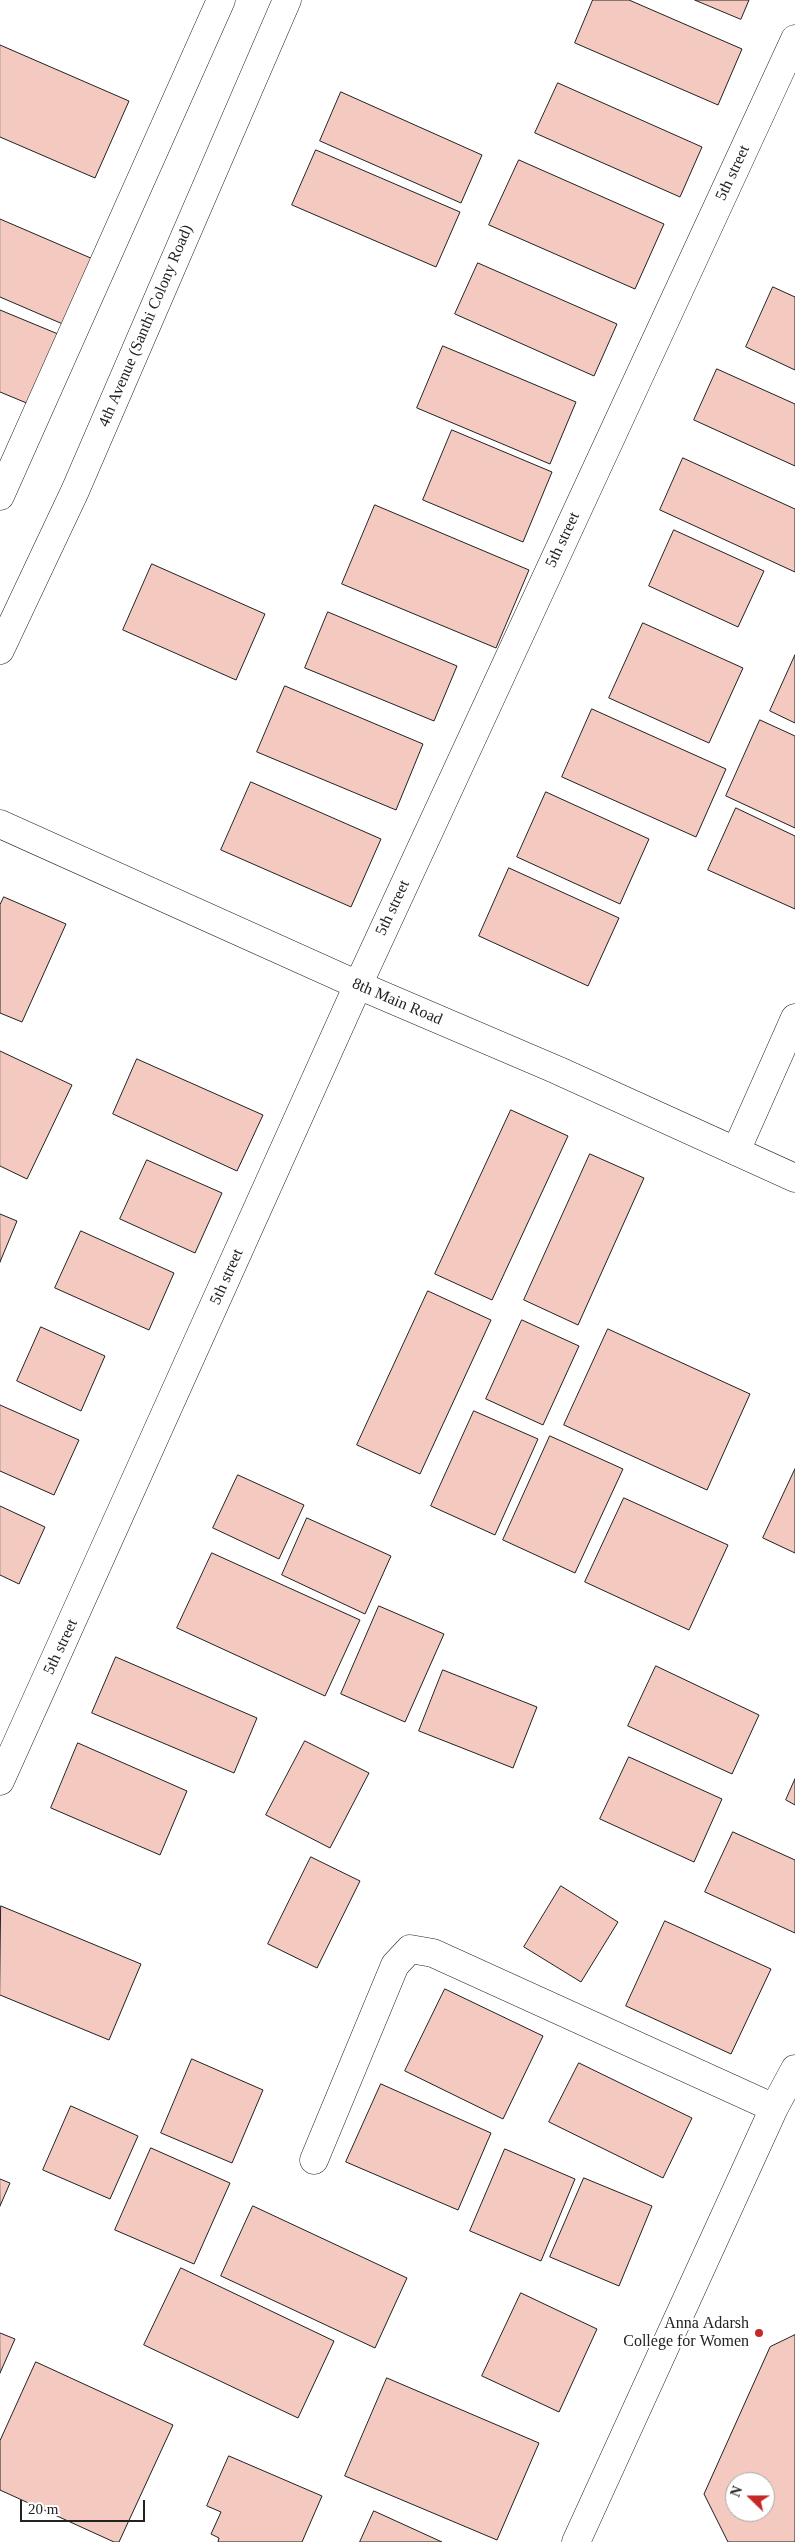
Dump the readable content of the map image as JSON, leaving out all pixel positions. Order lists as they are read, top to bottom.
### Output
{
  "streets": {
    "street": ["5th street", "4th Avenue (Santhi Colony Road)", "8th Main Road"]
  },
  "crossings": [
    ["5th street", "8th Main Road"]
  ],
  "places": ["Anna Adarsh College for Women"],
  "scale_bar": "20 m",
  "north": "left"
}
